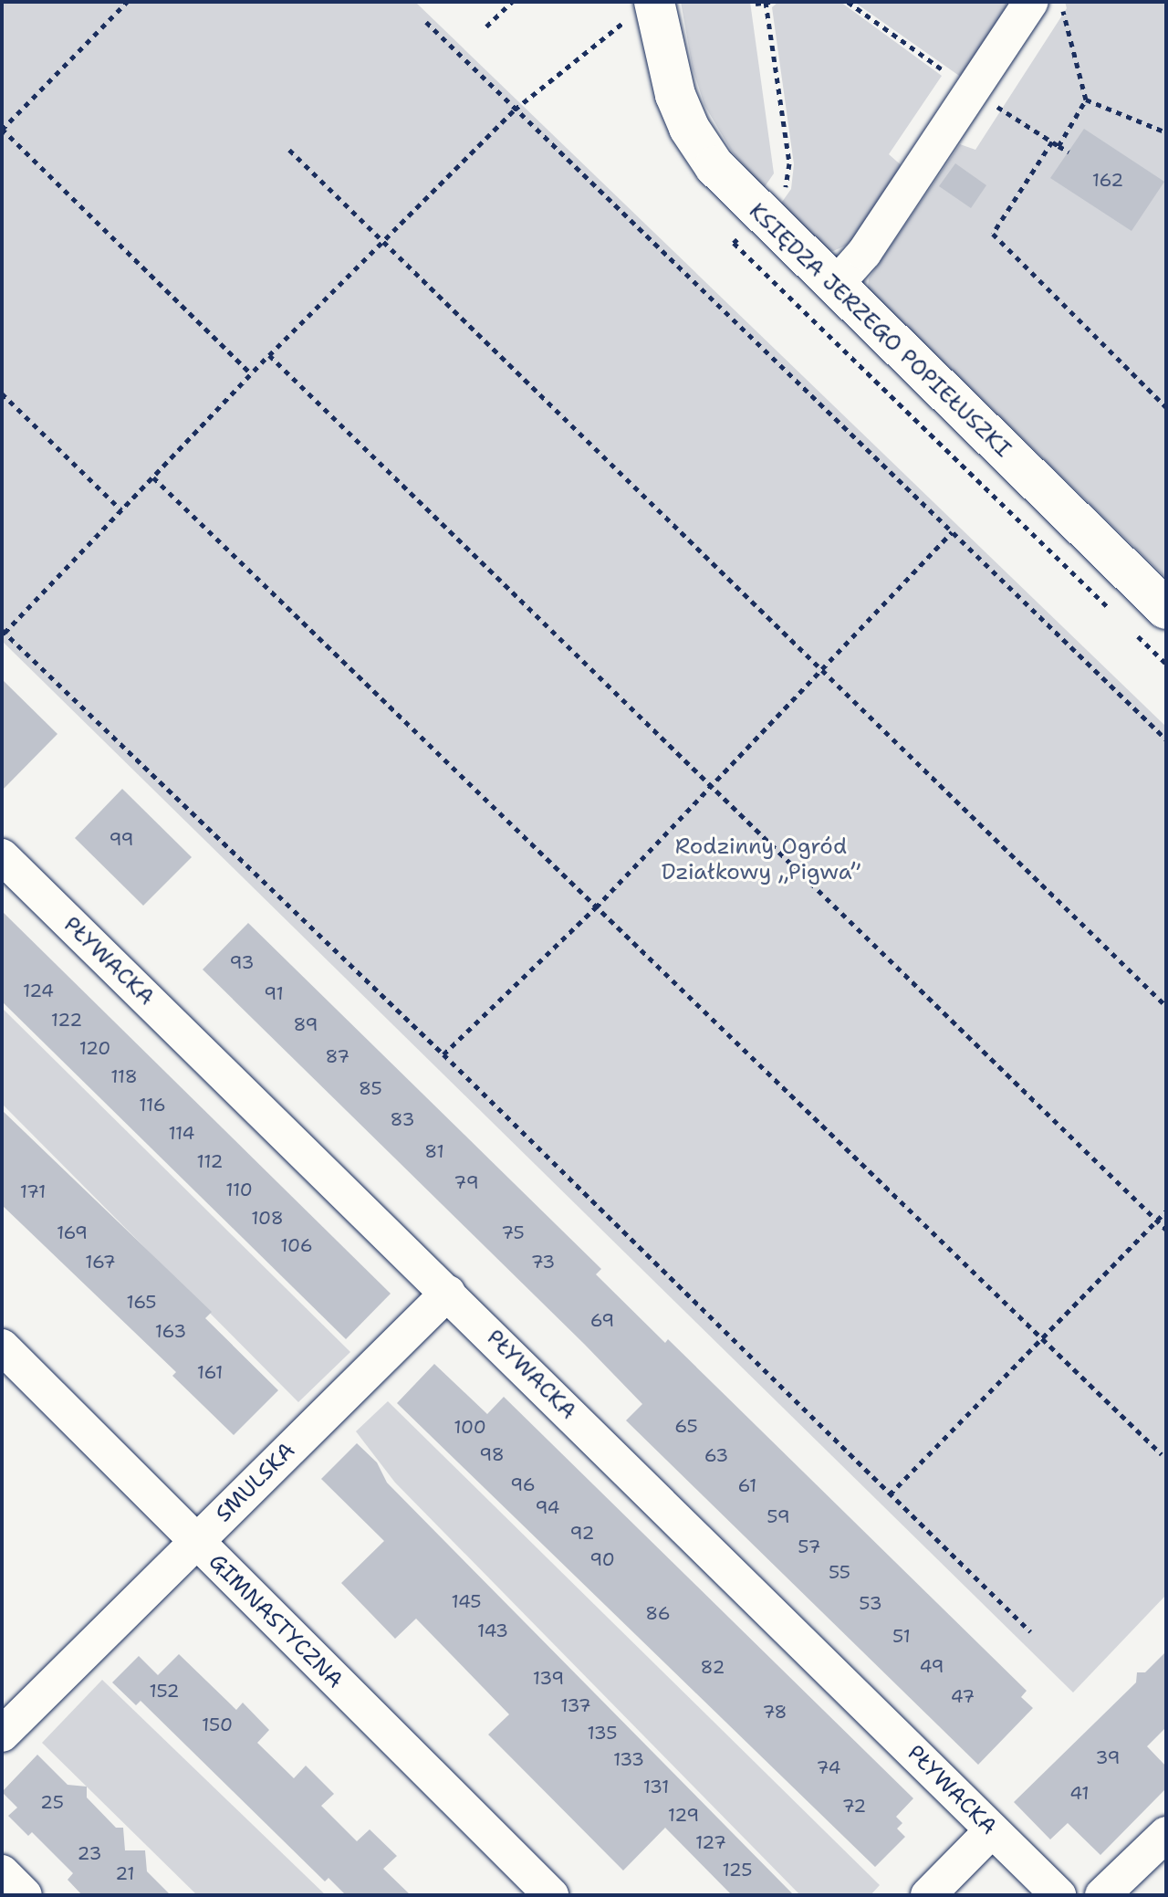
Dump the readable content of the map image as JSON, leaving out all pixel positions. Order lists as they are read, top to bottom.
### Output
{
  "streets": {
    "street": [
      "KSIĘDZA JERZEGO POPIEŁUSZKI",
      "PŁYWACKA",
      "SMULSKA",
      "GIMNASTYCZNA"
    ]
  },
  "crossings": [
    ["PŁYWACKA", "SMULSKA"],
    ["SMULSKA", "GIMNASTYCZNA"]
  ],
  "parks": ["Rodzinny Ogród Działkowy „Pigwa”"],
  "house_numbers": [
    "162",
    "99",
    "93",
    "124",
    "91",
    "122",
    "89",
    "120",
    "87",
    "118",
    "85",
    "116",
    "83",
    "114",
    "81",
    "112",
    "79",
    "110",
    "171",
    "108",
    "169",
    "75",
    "106",
    "167",
    "73",
    "165",
    "69",
    "163",
    "161",
    "65",
    "100",
    "98",
    "63",
    "96",
    "61",
    "94",
    "59",
    "92",
    "57",
    "90",
    "55",
    "145",
    "53",
    "86",
    "143",
    "51",
    "49",
    "82",
    "139",
    "152",
    "47",
    "137",
    "78",
    "150",
    "135",
    "39",
    "133",
    "74",
    "131",
    "41",
    "25",
    "72",
    "129",
    "127",
    "23",
    "125",
    "21"
  ]
}
